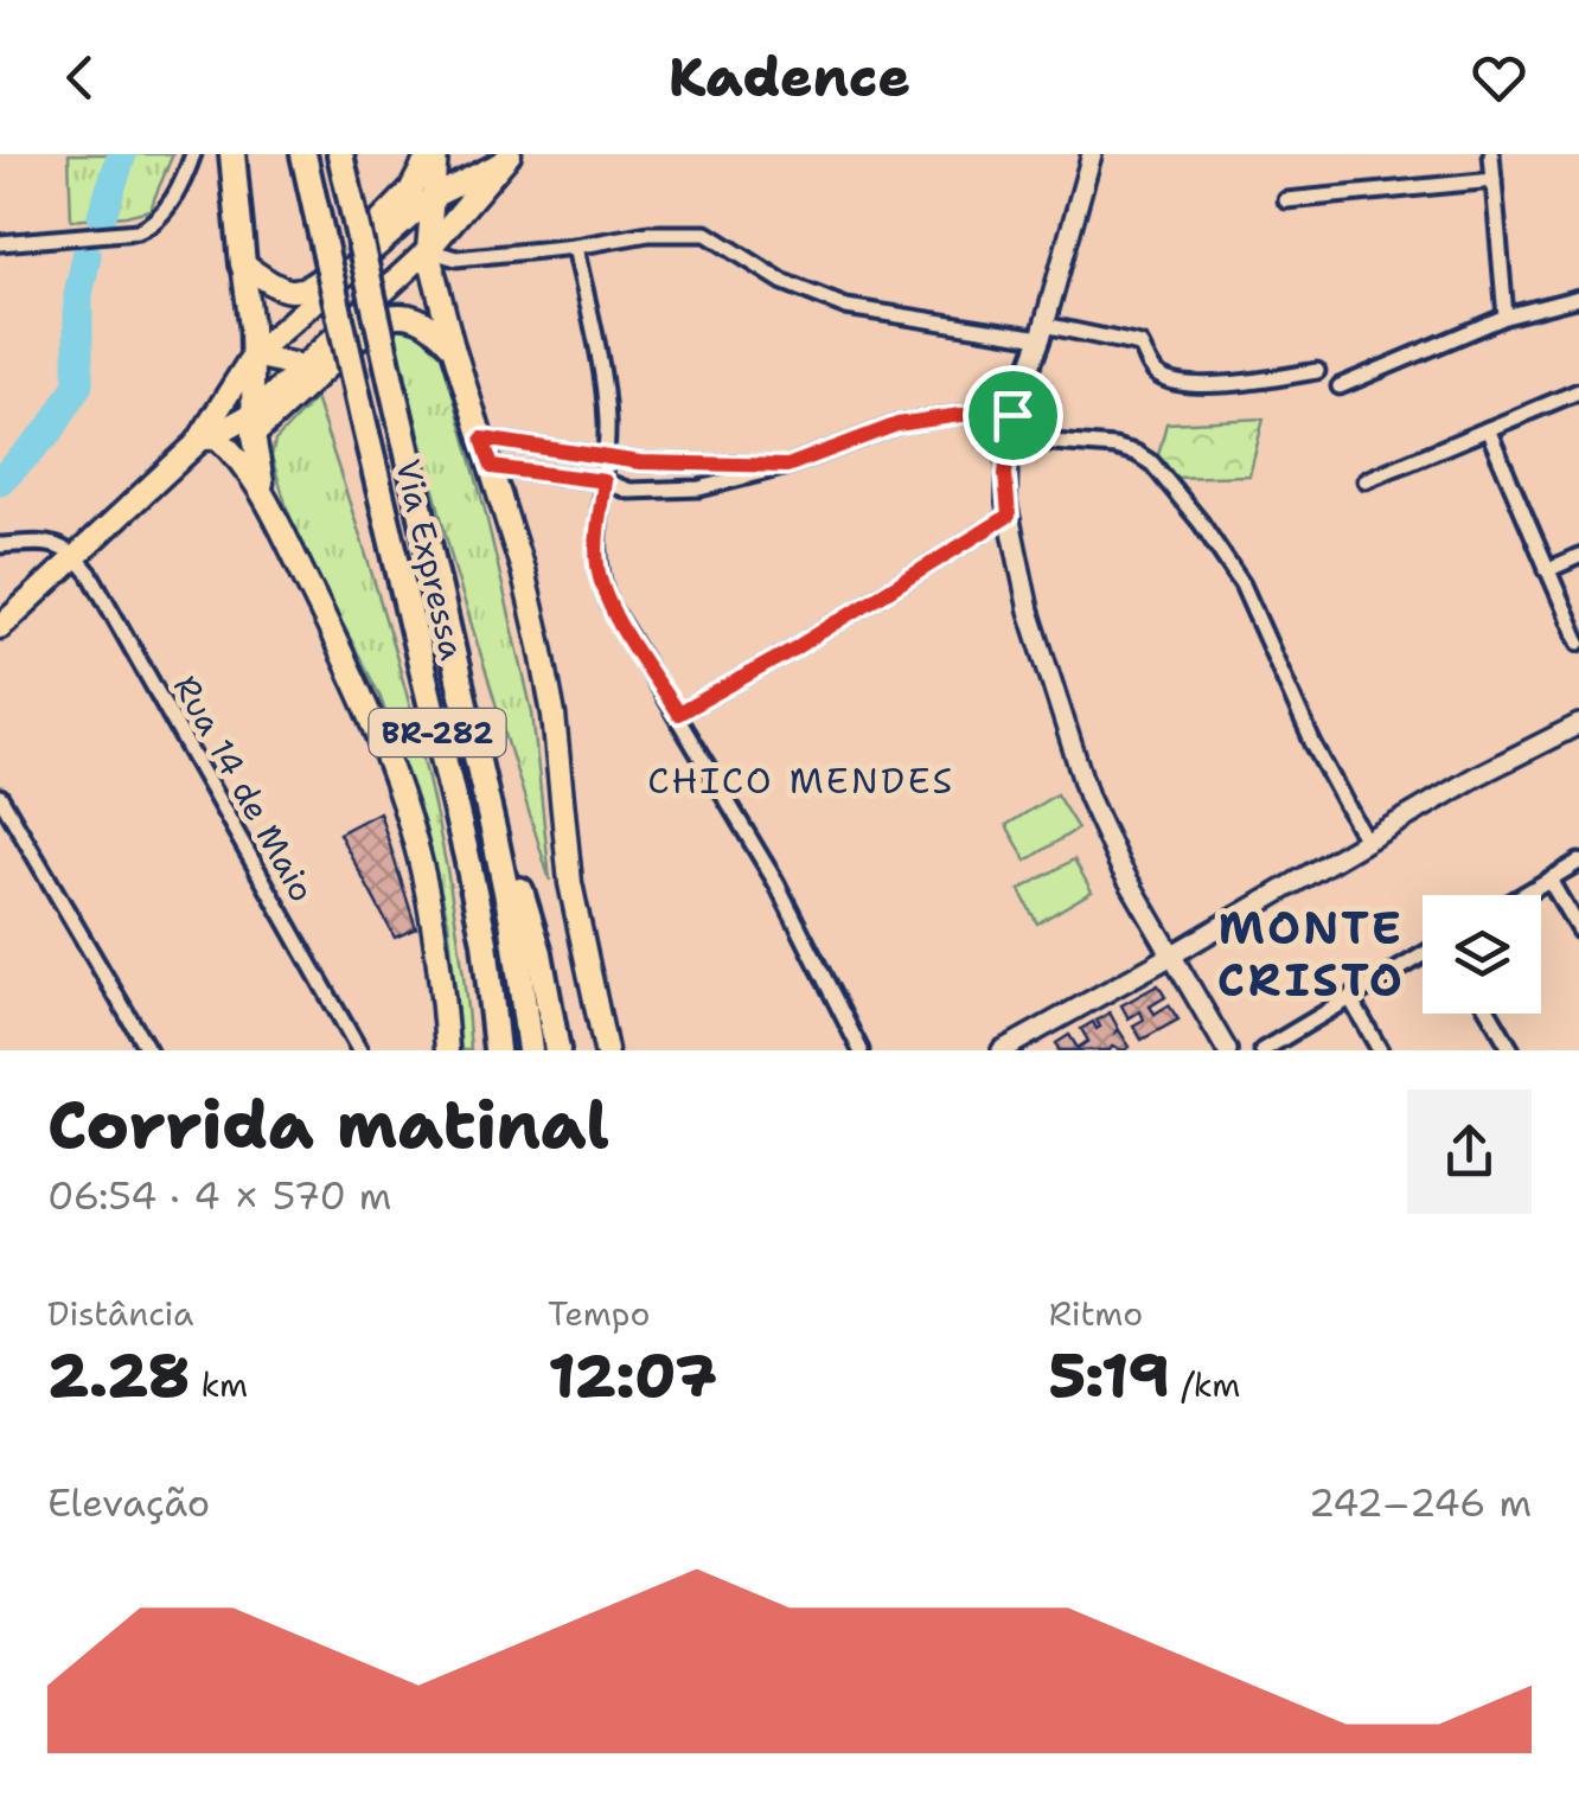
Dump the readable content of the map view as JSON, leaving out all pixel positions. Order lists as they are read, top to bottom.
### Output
{
  "streets": {
    "highway": ["Via Expressa", "BR-282"],
    "street": ["Rua 14 de Maio"]
  },
  "districts": ["CHICO MENDES", "MONTE CRISTO"],
  "page": {
    "header": "Kadence",
    "heading": ["Corrida matinal", "06:54 · 4 × 570 m"],
    "stats": [
      ["Distância", "2.28 km"],
      ["Tempo", "12:07"],
      ["Ritmo", "5:19 /km"]
    ],
    "chart": ["Elevação", "242–246 m"]
  }
}
